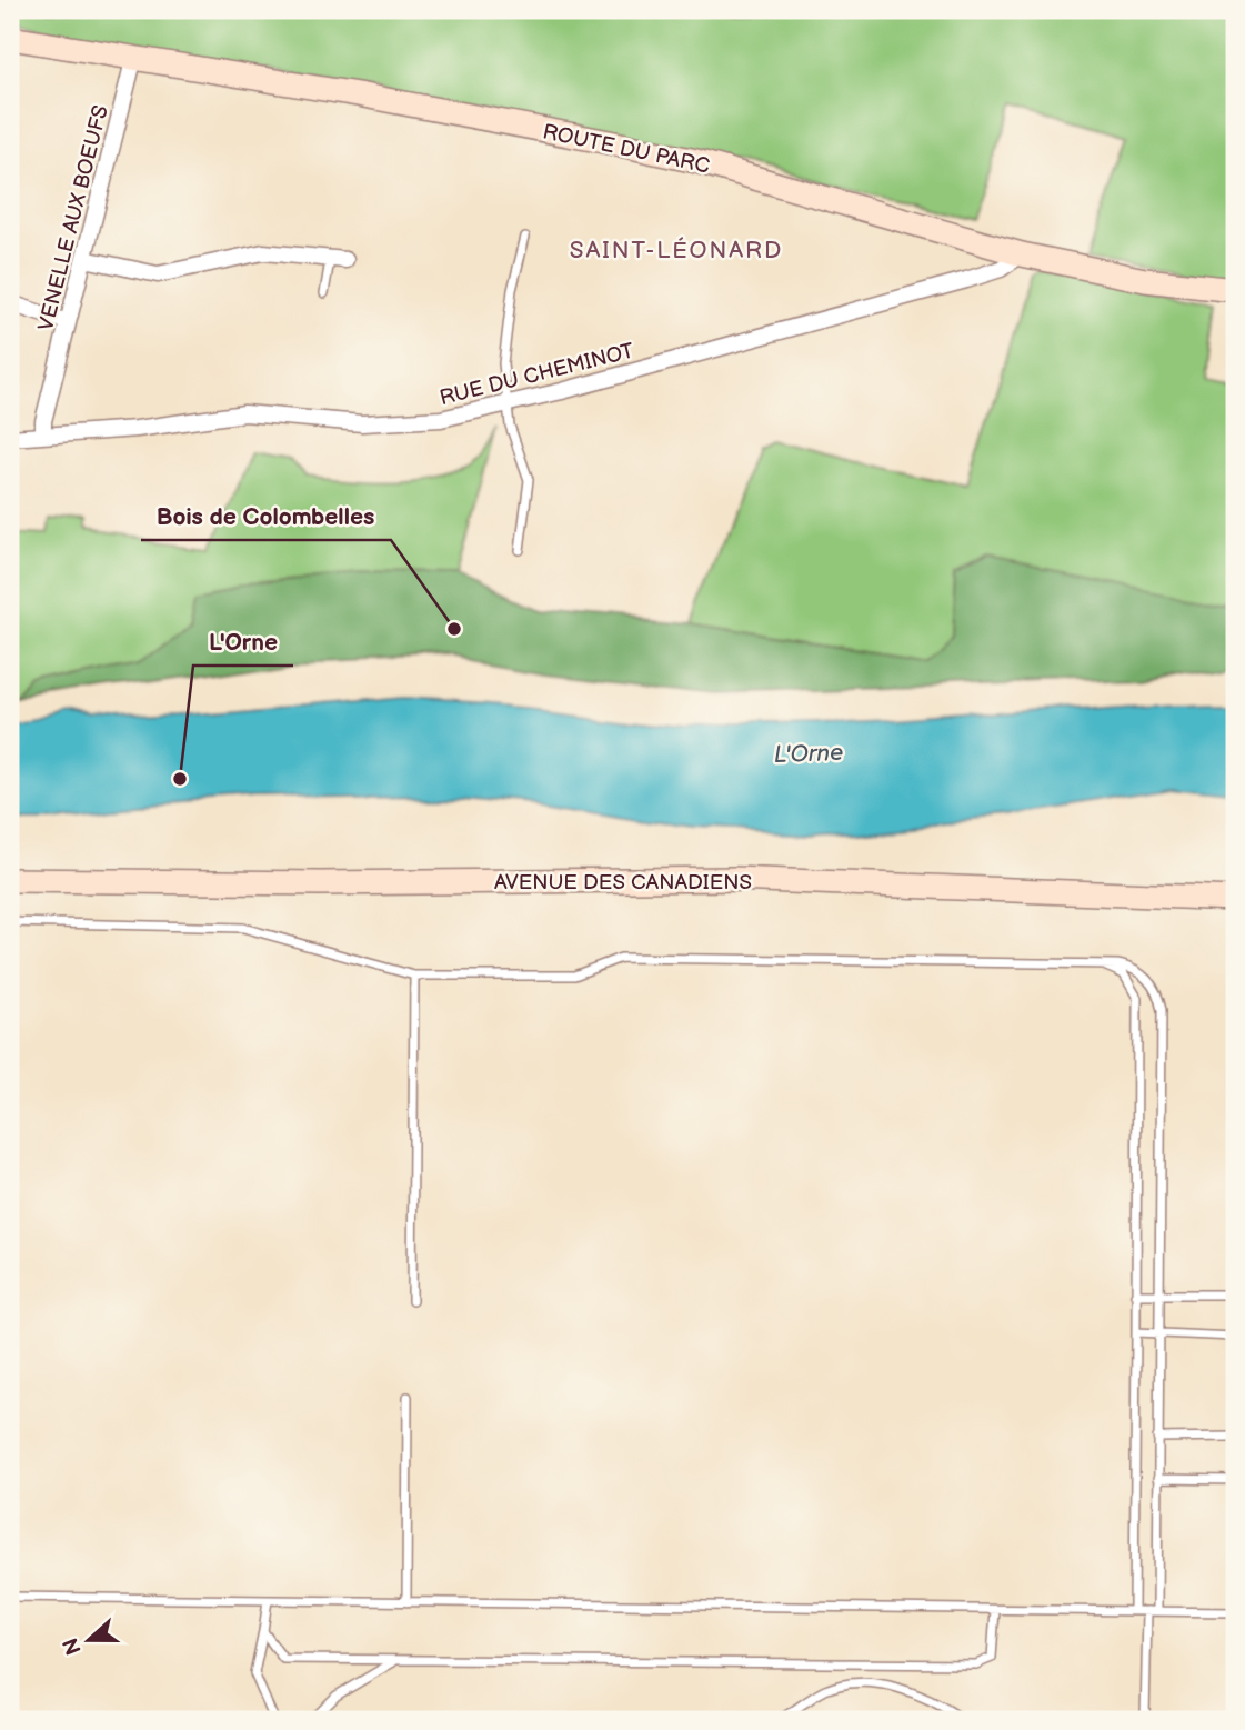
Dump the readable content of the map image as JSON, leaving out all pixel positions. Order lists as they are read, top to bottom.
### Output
{
  "streets": {
    "street": [
      "ROUTE DU PARC",
      "VENELLE AUX BOEUFS",
      "RUE DU CHEMINOT",
      "AVENUE DES CANADIENS"
    ]
  },
  "crossings": [
    ["ROUTE DU PARC", "VENELLE AUX BOEUFS"],
    ["ROUTE DU PARC", "RUE DU CHEMINOT"],
    ["VENELLE AUX BOEUFS", "RUE DU CHEMINOT"]
  ],
  "districts": ["SAINT-LÉONARD"],
  "water": ["L'Orne"],
  "places": ["Bois de Colombelles", "L'Orne"],
  "north": "left"
}
